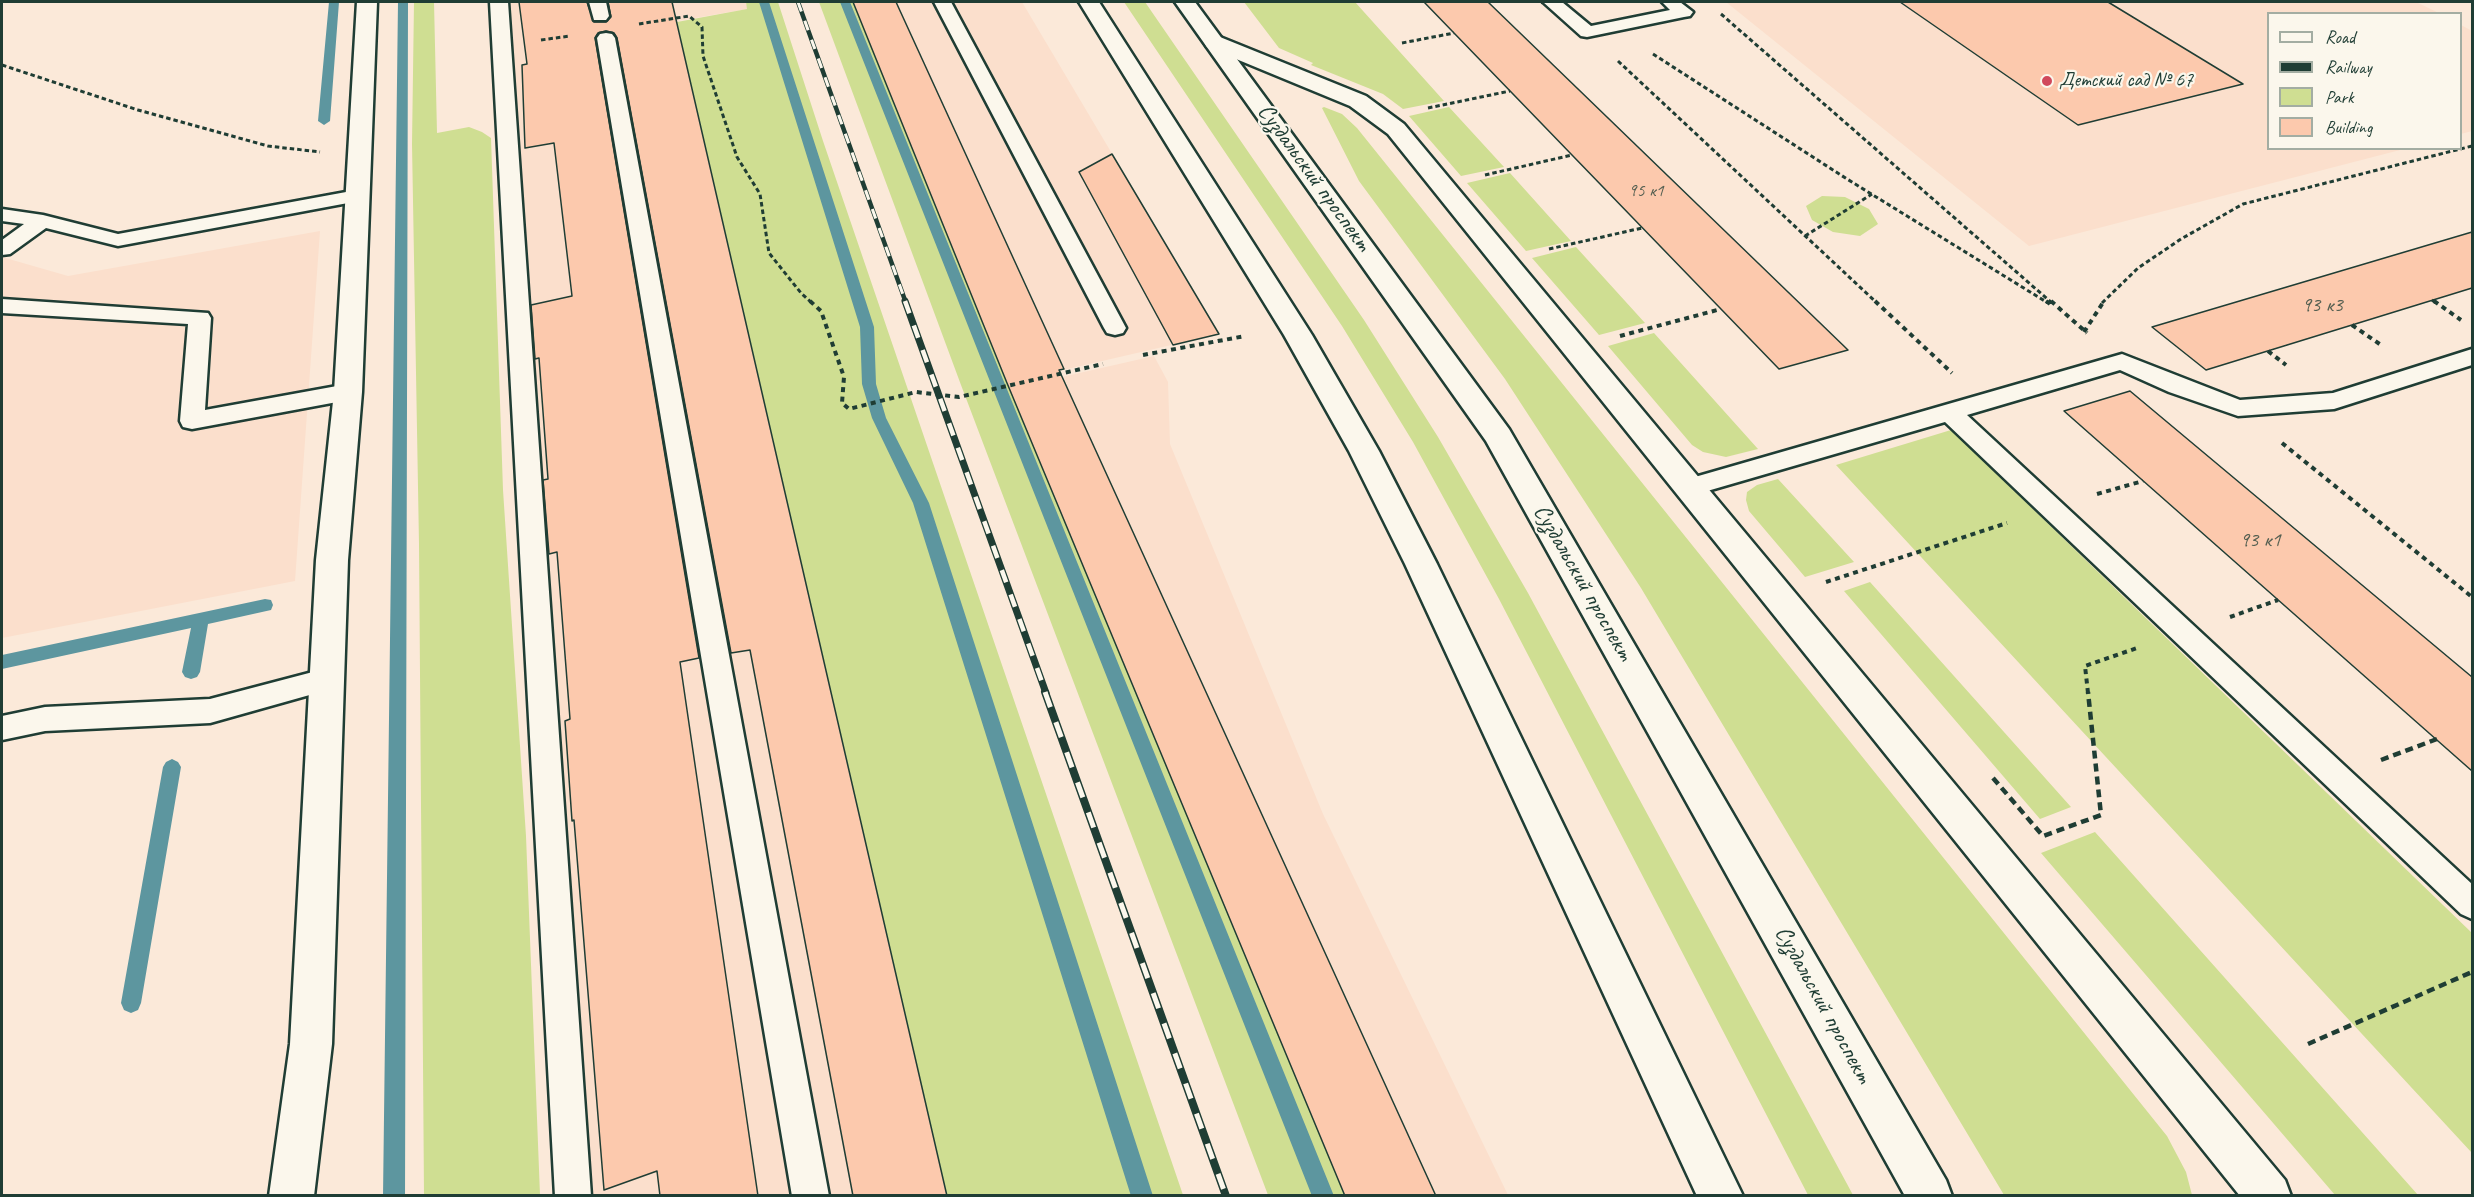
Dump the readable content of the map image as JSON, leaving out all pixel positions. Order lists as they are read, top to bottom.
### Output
{
  "streets": {
    "street": ["Суздальский проспект"]
  },
  "places": ["Детский сад № 67"],
  "house_numbers": ["95 к1", "93 к3", "93 к1"],
  "legend": [
    "Road",
    "Railway",
    "Park",
    "Building"
  ]
}
